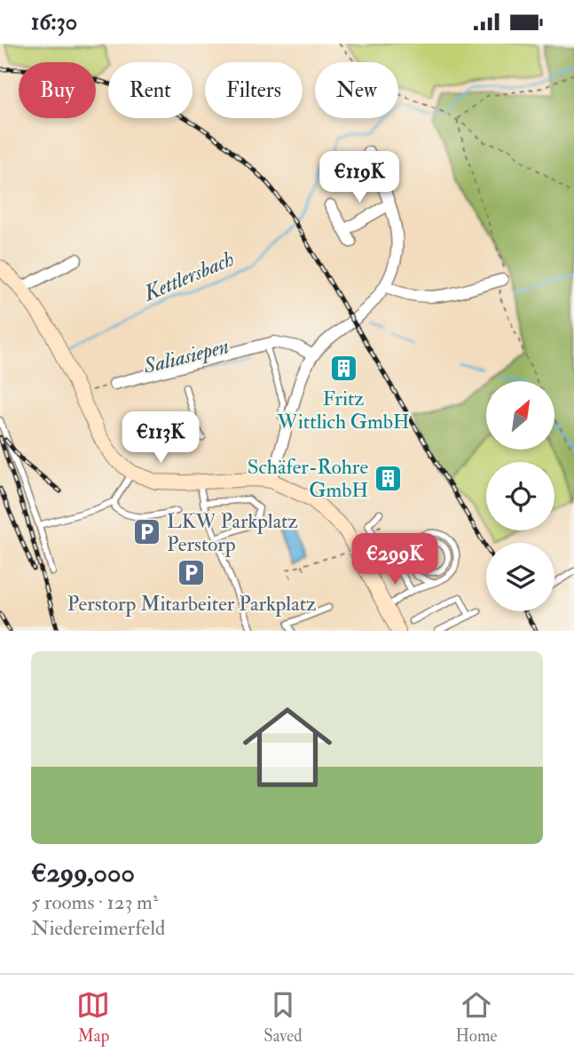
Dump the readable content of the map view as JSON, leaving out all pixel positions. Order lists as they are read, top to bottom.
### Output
{
  "water": ["Kettlersbach", "Saliasiepen"],
  "places": {
    "building": ["Fritz Wittlich GmbH", "Schäfer-Rohre GmbH"],
    "parking": ["LKW Parkplatz Perstorp", "Perstorp Mitarbeiter Parkplatz"]
  },
  "north": "top right",
  "page": {
    "status": "16:30",
    "chip": [
      "Buy",
      "Rent",
      "Filters",
      "New"
    ],
    "price": ["€119K", "€113K", "€299K"],
    "list": [
      {
        "name": "€299,000",
        "note": "5 rooms · 123 m² · Niedereimerfeld"
      }
    ],
    "tabs": ["Map", "Saved", "Home"]
  }
}
